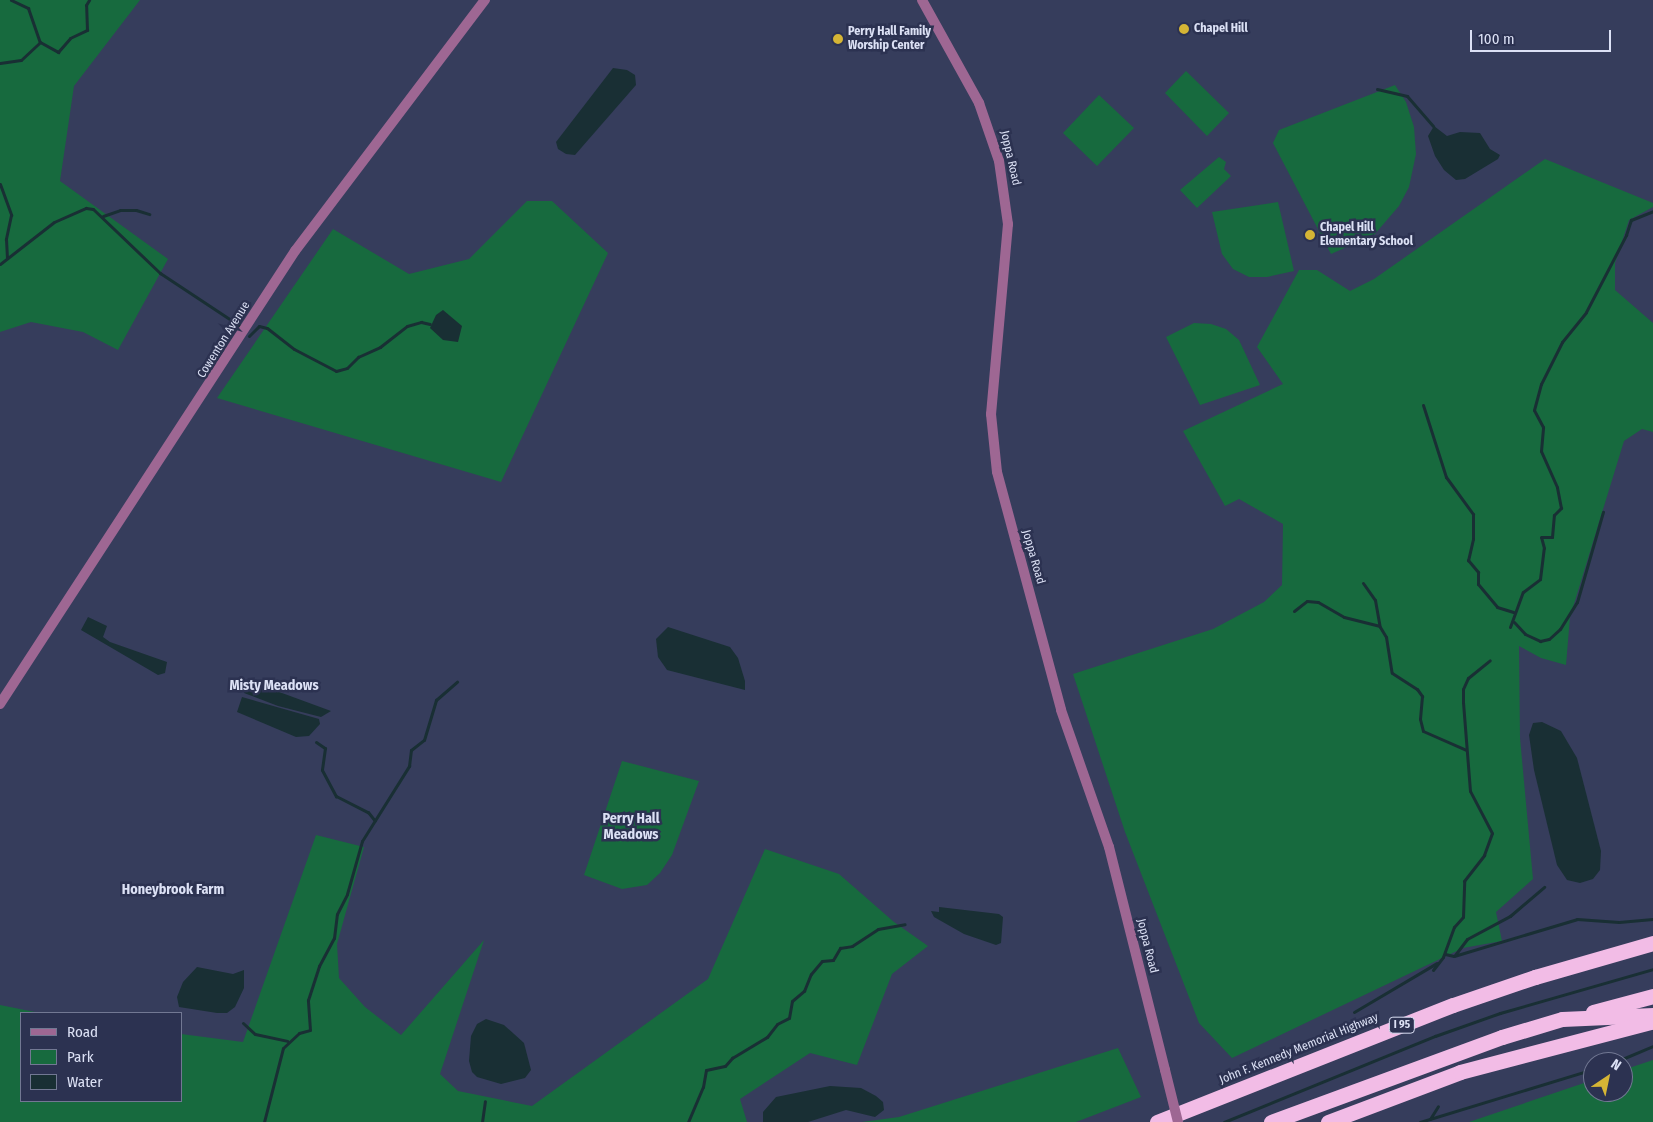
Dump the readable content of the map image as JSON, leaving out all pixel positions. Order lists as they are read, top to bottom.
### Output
{
  "streets": {
    "highway": ["I 95", "John F. Kennedy Memorial Highway"],
    "street": ["Joppa Road", "Cowenton Avenue"]
  },
  "districts": ["Misty Meadows", "Perry Hall Meadows", "Honeybrook Farm"],
  "places": ["Chapel Hill", "Perry Hall Family Worship Center", "Chapel Hill Elementary School"],
  "legend": ["Road", "Park", "Water"],
  "scale_bar": "100 m",
  "north": "top right"
}
